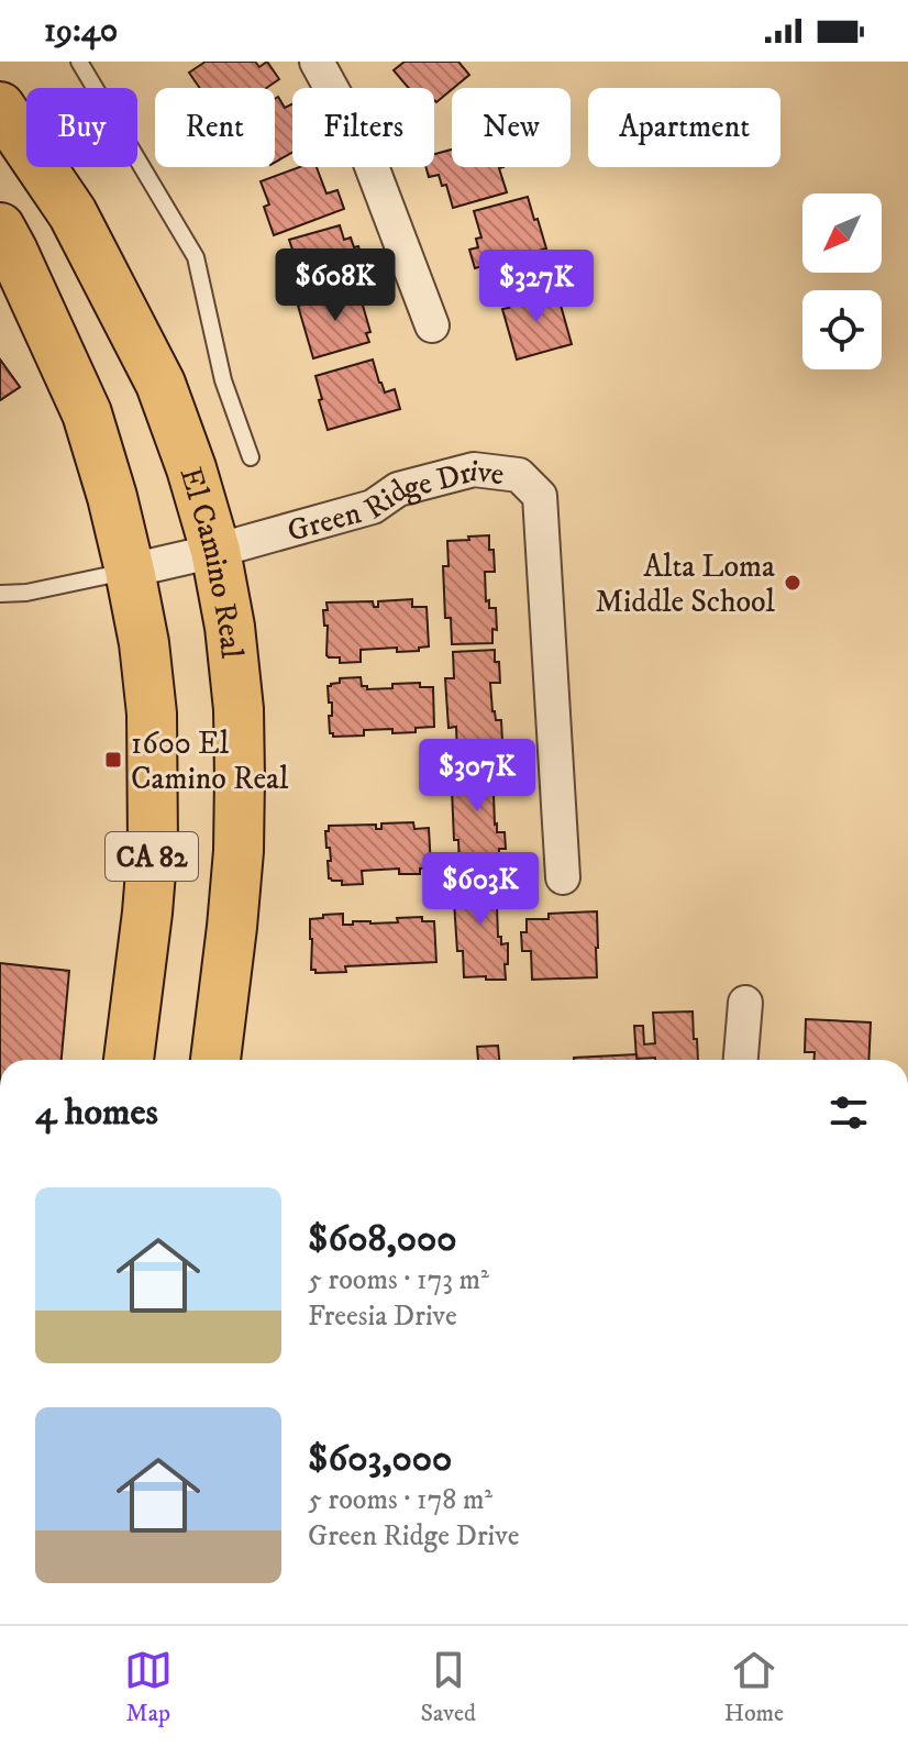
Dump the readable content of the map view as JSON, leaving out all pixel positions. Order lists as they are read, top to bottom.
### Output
{
  "streets": {
    "main road": ["El Camino Real", "CA 82"],
    "street": ["Green Ridge Drive"]
  },
  "crossings": [
    ["Green Ridge Drive", "El Camino Real"],
    ["Green Ridge Drive", "CA 82"]
  ],
  "places": {
    "other": ["Alta Loma Middle School"],
    "transit": ["1600 El Camino Real"]
  },
  "north": "bottom left",
  "page": {
    "status": "19:40",
    "chip": [
      "Buy",
      "Rent",
      "Filters",
      "New",
      "Apartment"
    ],
    "price": [
      "$608K",
      "$327K",
      "$307K",
      "$603K"
    ],
    "heading": "4 homes",
    "list": [
      {
        "name": "$608,000",
        "note": "5 rooms · 173 m² · Freesia Drive"
      },
      {
        "name": "$603,000",
        "note": "5 rooms · 178 m² · Green Ridge Drive"
      }
    ],
    "tabs": ["Map", "Saved", "Home"]
  }
}
